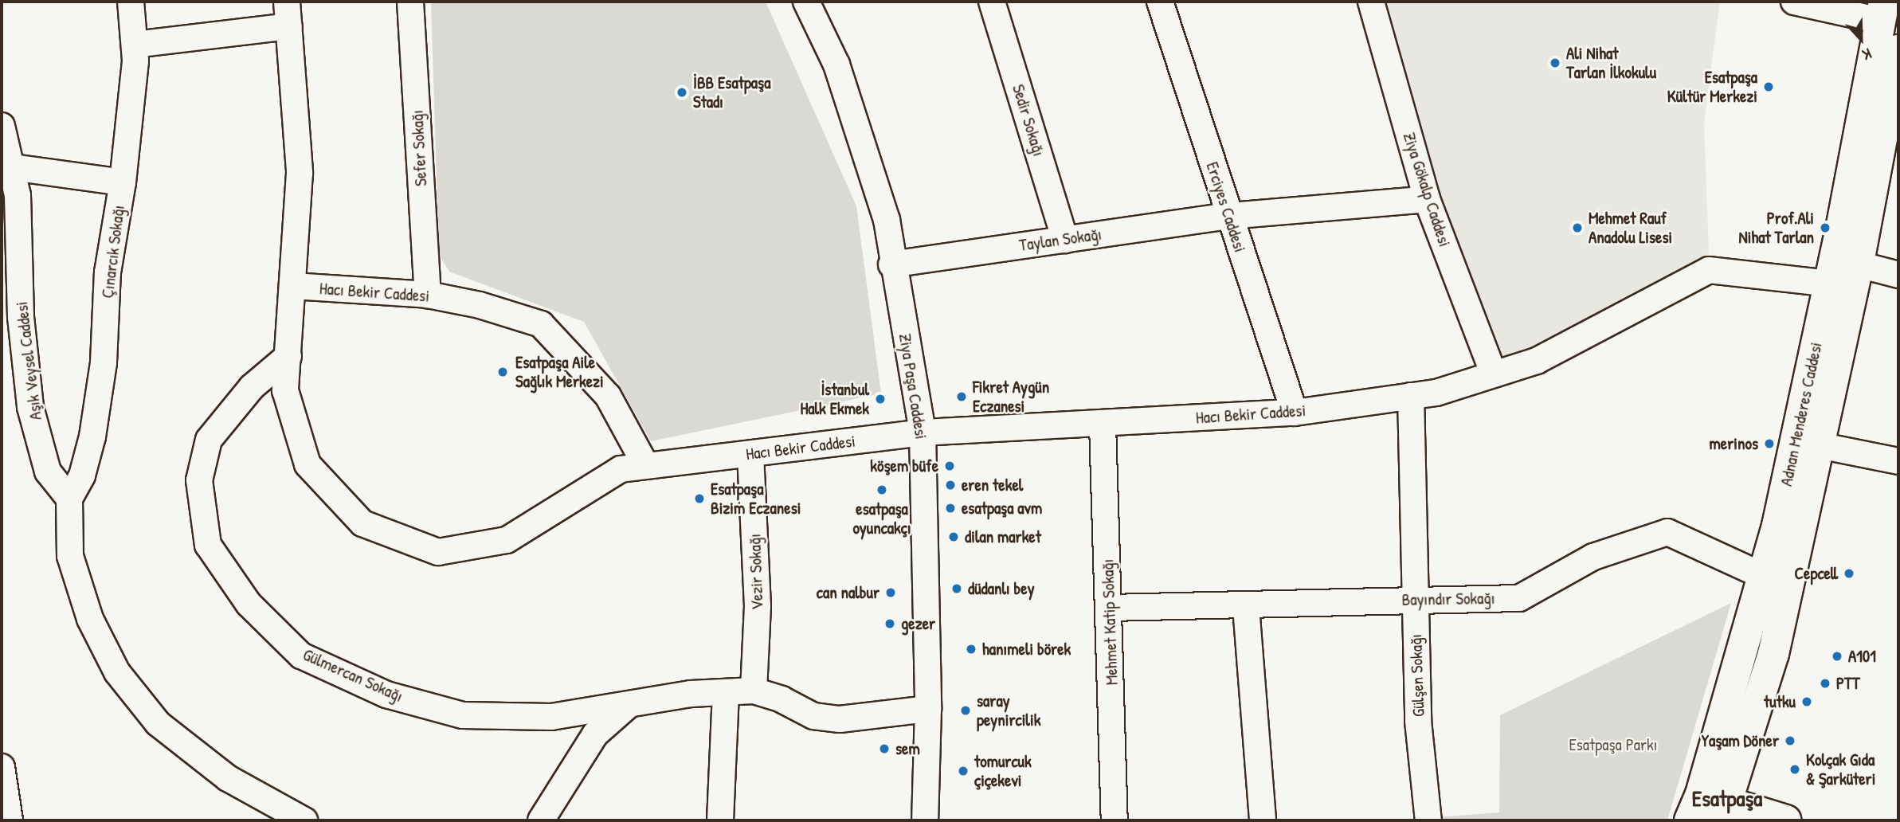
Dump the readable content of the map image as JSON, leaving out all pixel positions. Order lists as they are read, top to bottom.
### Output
{
  "streets": {
    "street": [
      "Sedir Sokağı",
      "Sefer Sokağı",
      "Ziya Gökalp Caddesi",
      "Erciyes Caddesi",
      "Taylan Sokağı",
      "Çınarcık Sokağı",
      "Hacı Bekir Caddesi",
      "Aşık Veysel Caddesi",
      "Ziya Paşa Caddesi",
      "Adnan Menderes Caddesi",
      "Vezir Sokağı",
      "Bayındır Sokağı",
      "Mehmet Katip Sokağı",
      "Gülmercan Sokağı",
      "Gülşen Sokağı"
    ]
  },
  "crossings": [
    ["Sedir Sokağı", "Taylan Sokağı"],
    ["Sefer Sokağı", "Hacı Bekir Caddesi"],
    ["Ziya Gökalp Caddesi", "Taylan Sokağı"],
    ["Ziya Gökalp Caddesi", "Hacı Bekir Caddesi"],
    ["Erciyes Caddesi", "Taylan Sokağı"],
    ["Erciyes Caddesi", "Hacı Bekir Caddesi"],
    ["Taylan Sokağı", "Ziya Paşa Caddesi"],
    ["Çınarcık Sokağı", "Aşık Veysel Caddesi"],
    ["Hacı Bekir Caddesi", "Ziya Paşa Caddesi"],
    ["Hacı Bekir Caddesi", "Adnan Menderes Caddesi"],
    ["Hacı Bekir Caddesi", "Vezir Sokağı"],
    ["Hacı Bekir Caddesi", "Mehmet Katip Sokağı"],
    ["Hacı Bekir Caddesi", "Gülmercan Sokağı"],
    ["Hacı Bekir Caddesi", "Gülşen Sokağı"],
    ["Ziya Paşa Caddesi", "Gülmercan Sokağı"],
    ["Adnan Menderes Caddesi", "Bayındır Sokağı"],
    ["Vezir Sokağı", "Gülmercan Sokağı"],
    ["Bayındır Sokağı", "Mehmet Katip Sokağı"],
    ["Bayındır Sokağı", "Gülşen Sokağı"]
  ],
  "districts": ["Esatpaşa"],
  "parks": ["Esatpaşa Parkı"],
  "places": [
    "Ali Nihat Tarlan İlkokulu",
    "Esatpaşa Kültür Merkezi",
    "İBB Esatpaşa Stadı",
    "Mehmet Rauf Anadolu Lisesi",
    "Prof.Ali Nihat Tarlan",
    "Esatpaşa Aile Sağlık Merkezi",
    "Fikret Aygün Eczanesi",
    "İstanbul Halk Ekmek",
    "merinos",
    "köşem büfe",
    "eren tekel",
    "esatpaşa oyuncakçı",
    "Esatpaşa Bizim Eczanesi",
    "esatpaşa avm",
    "dilan market",
    "Cepcell",
    "düdanlı bey",
    "can nalbur",
    "gezer",
    "hanımeli börek",
    "A101",
    "PTT",
    "tutku",
    "saray peynircilik",
    "Yaşam Döner",
    "sem",
    "Kolçak Gıda & Şarküteri",
    "tomurcuk çiçekevi"
  ],
  "north": "bottom"
}
